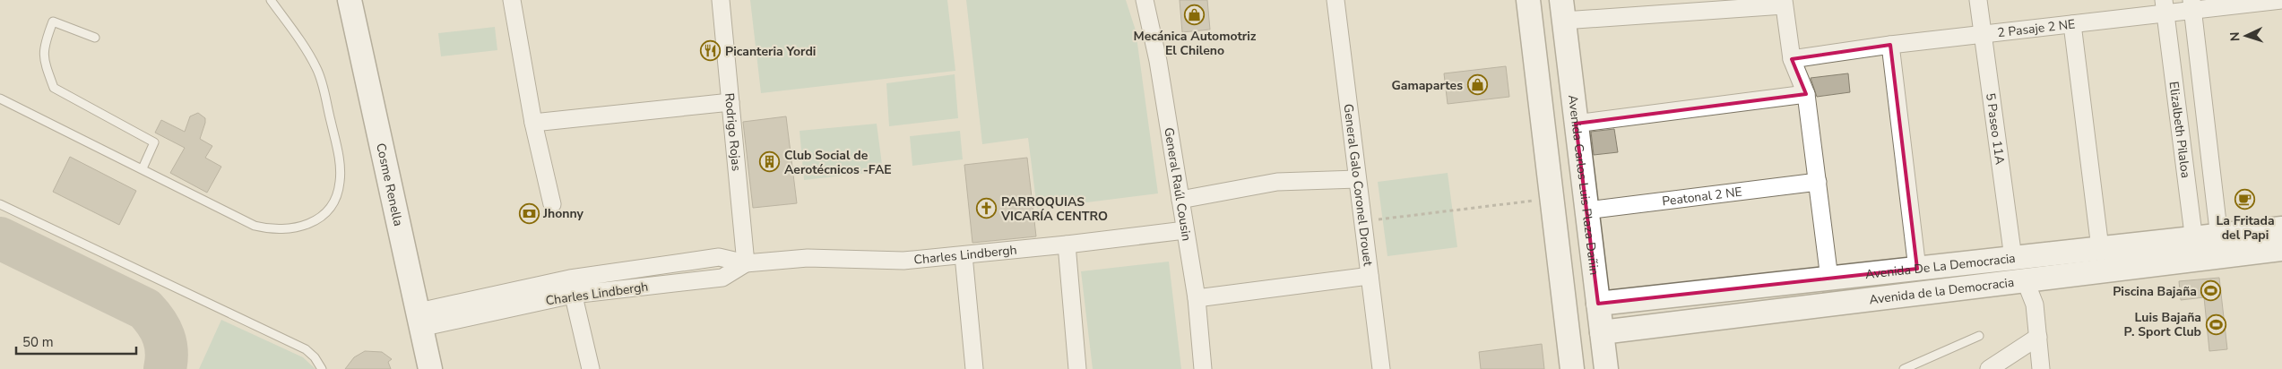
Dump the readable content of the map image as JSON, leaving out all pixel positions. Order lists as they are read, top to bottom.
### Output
{
  "streets": {
    "street": [
      "2 Pasaje 2 NE",
      "5 Paseo 11A",
      "Elizalbeth Pilaloa",
      "Rodrigo Rojas",
      "General Raúl Cousin",
      "Cosme Renella",
      "General Galo Coronel Drouet",
      "Avenida Carlos Luis Plaza Dañin",
      "Peatonal 2 NE",
      "Charles Lindbergh",
      "Avenida De La Democracia",
      "Avenida de la Democracia"
    ]
  },
  "crossings": [
    ["2 Pasaje 2 NE", "5 Paseo 11A"],
    ["2 Pasaje 2 NE", "Elizalbeth Pilaloa"],
    ["5 Paseo 11A", "Avenida De La Democracia"],
    ["Elizalbeth Pilaloa", "Avenida De La Democracia"],
    ["Elizalbeth Pilaloa", "Avenida de la Democracia"],
    ["Rodrigo Rojas", "Charles Lindbergh"],
    ["General Raúl Cousin", "Charles Lindbergh"],
    ["Cosme Renella", "Charles Lindbergh"],
    ["Avenida Carlos Luis Plaza Dañin", "Peatonal 2 NE"],
    ["Avenida Carlos Luis Plaza Dañin", "Avenida De La Democracia"],
    ["Avenida Carlos Luis Plaza Dañin", "Avenida de la Democracia"],
    ["Avenida De La Democracia", "Avenida de la Democracia"]
  ],
  "places": {
    "shop": ["Mecánica Automotriz El Chileno", "Gamapartes"],
    "restaurant": ["Picanteria Yordi"],
    "building": ["Club Social de Aerotécnicos -FAE"],
    "cafe": ["La Fritada del Papi"],
    "church": ["PARROQUIAS VICARÍA CENTRO"],
    "bank": ["Jhonny"],
    "sports": ["Piscina Bajaña", "Luis Bajaña P. Sport Club"]
  },
  "scale_bar": "50 m",
  "north": "left"
}
